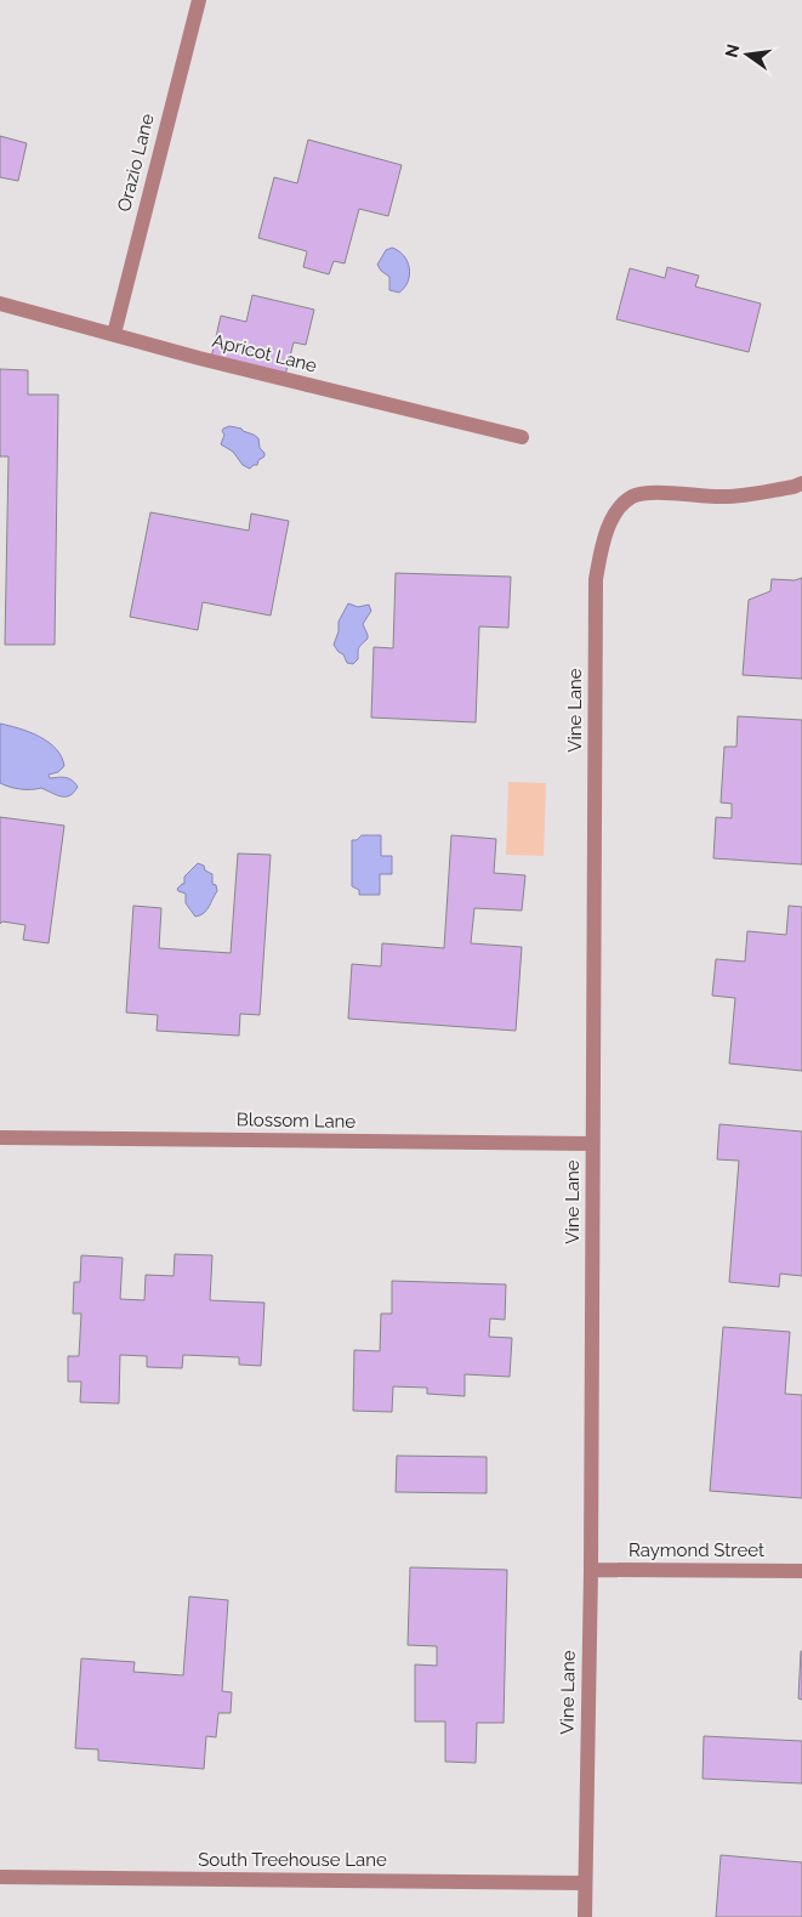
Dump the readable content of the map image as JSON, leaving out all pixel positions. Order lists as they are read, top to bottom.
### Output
{
  "streets": {
    "street": [
      "Orazio Lane",
      "Apricot Lane",
      "Vine Lane",
      "Blossom Lane",
      "Raymond Street",
      "South Treehouse Lane"
    ]
  },
  "crossings": [
    ["Orazio Lane", "Apricot Lane"],
    ["Vine Lane", "Blossom Lane"],
    ["Vine Lane", "Raymond Street"],
    ["Vine Lane", "South Treehouse Lane"]
  ],
  "north": "left"
}
